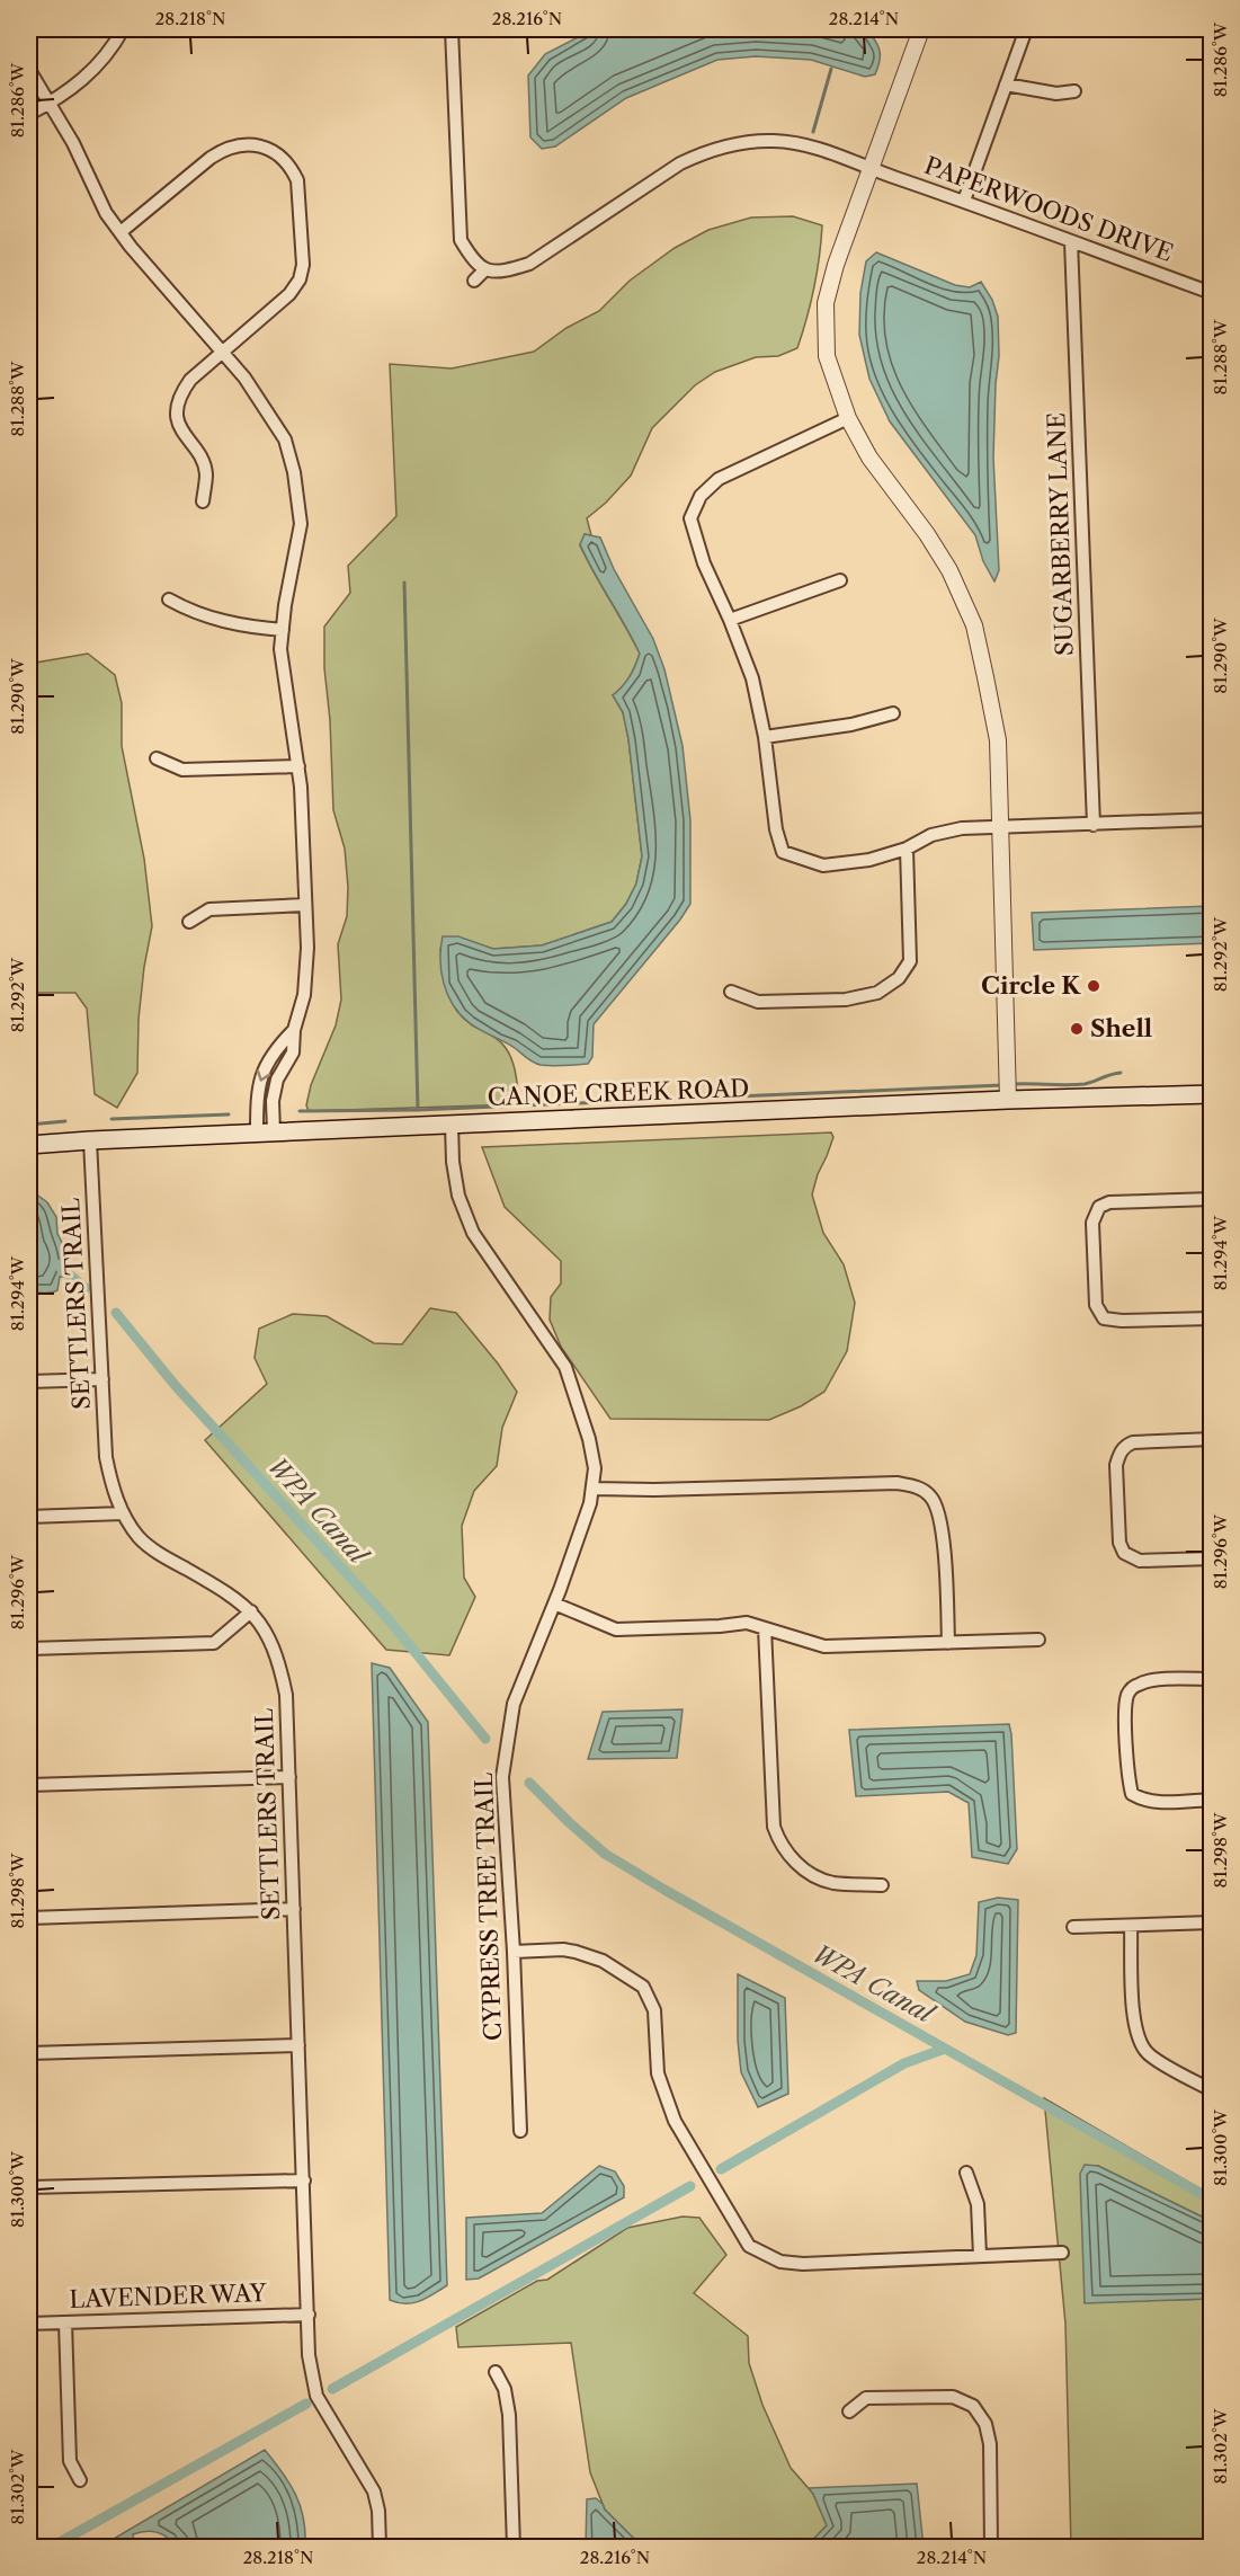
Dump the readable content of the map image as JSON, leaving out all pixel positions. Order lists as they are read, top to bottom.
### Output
{
  "streets": {
    "main road": ["CANOE CREEK ROAD"],
    "street": [
      "PAPERWOODS DRIVE",
      "SUGARBERRY LANE",
      "SETTLERS TRAIL",
      "CYPRESS TREE TRAIL",
      "LAVENDER WAY"
    ]
  },
  "crossings": [
    ["PAPERWOODS DRIVE", "SUGARBERRY LANE"],
    ["CANOE CREEK ROAD", "SETTLERS TRAIL"],
    ["CANOE CREEK ROAD", "CYPRESS TREE TRAIL"],
    ["SETTLERS TRAIL", "LAVENDER WAY"]
  ],
  "water": ["WPA Canal"],
  "places": ["Circle K", "Shell"],
  "coordinates": [
    "28.218°N",
    "28.216°N",
    "28.214°N",
    "81.286°W",
    "81.288°W",
    "81.290°W",
    "81.292°W",
    "81.294°W",
    "81.296°W",
    "81.298°W",
    "81.300°W",
    "81.302°W"
  ]
}
